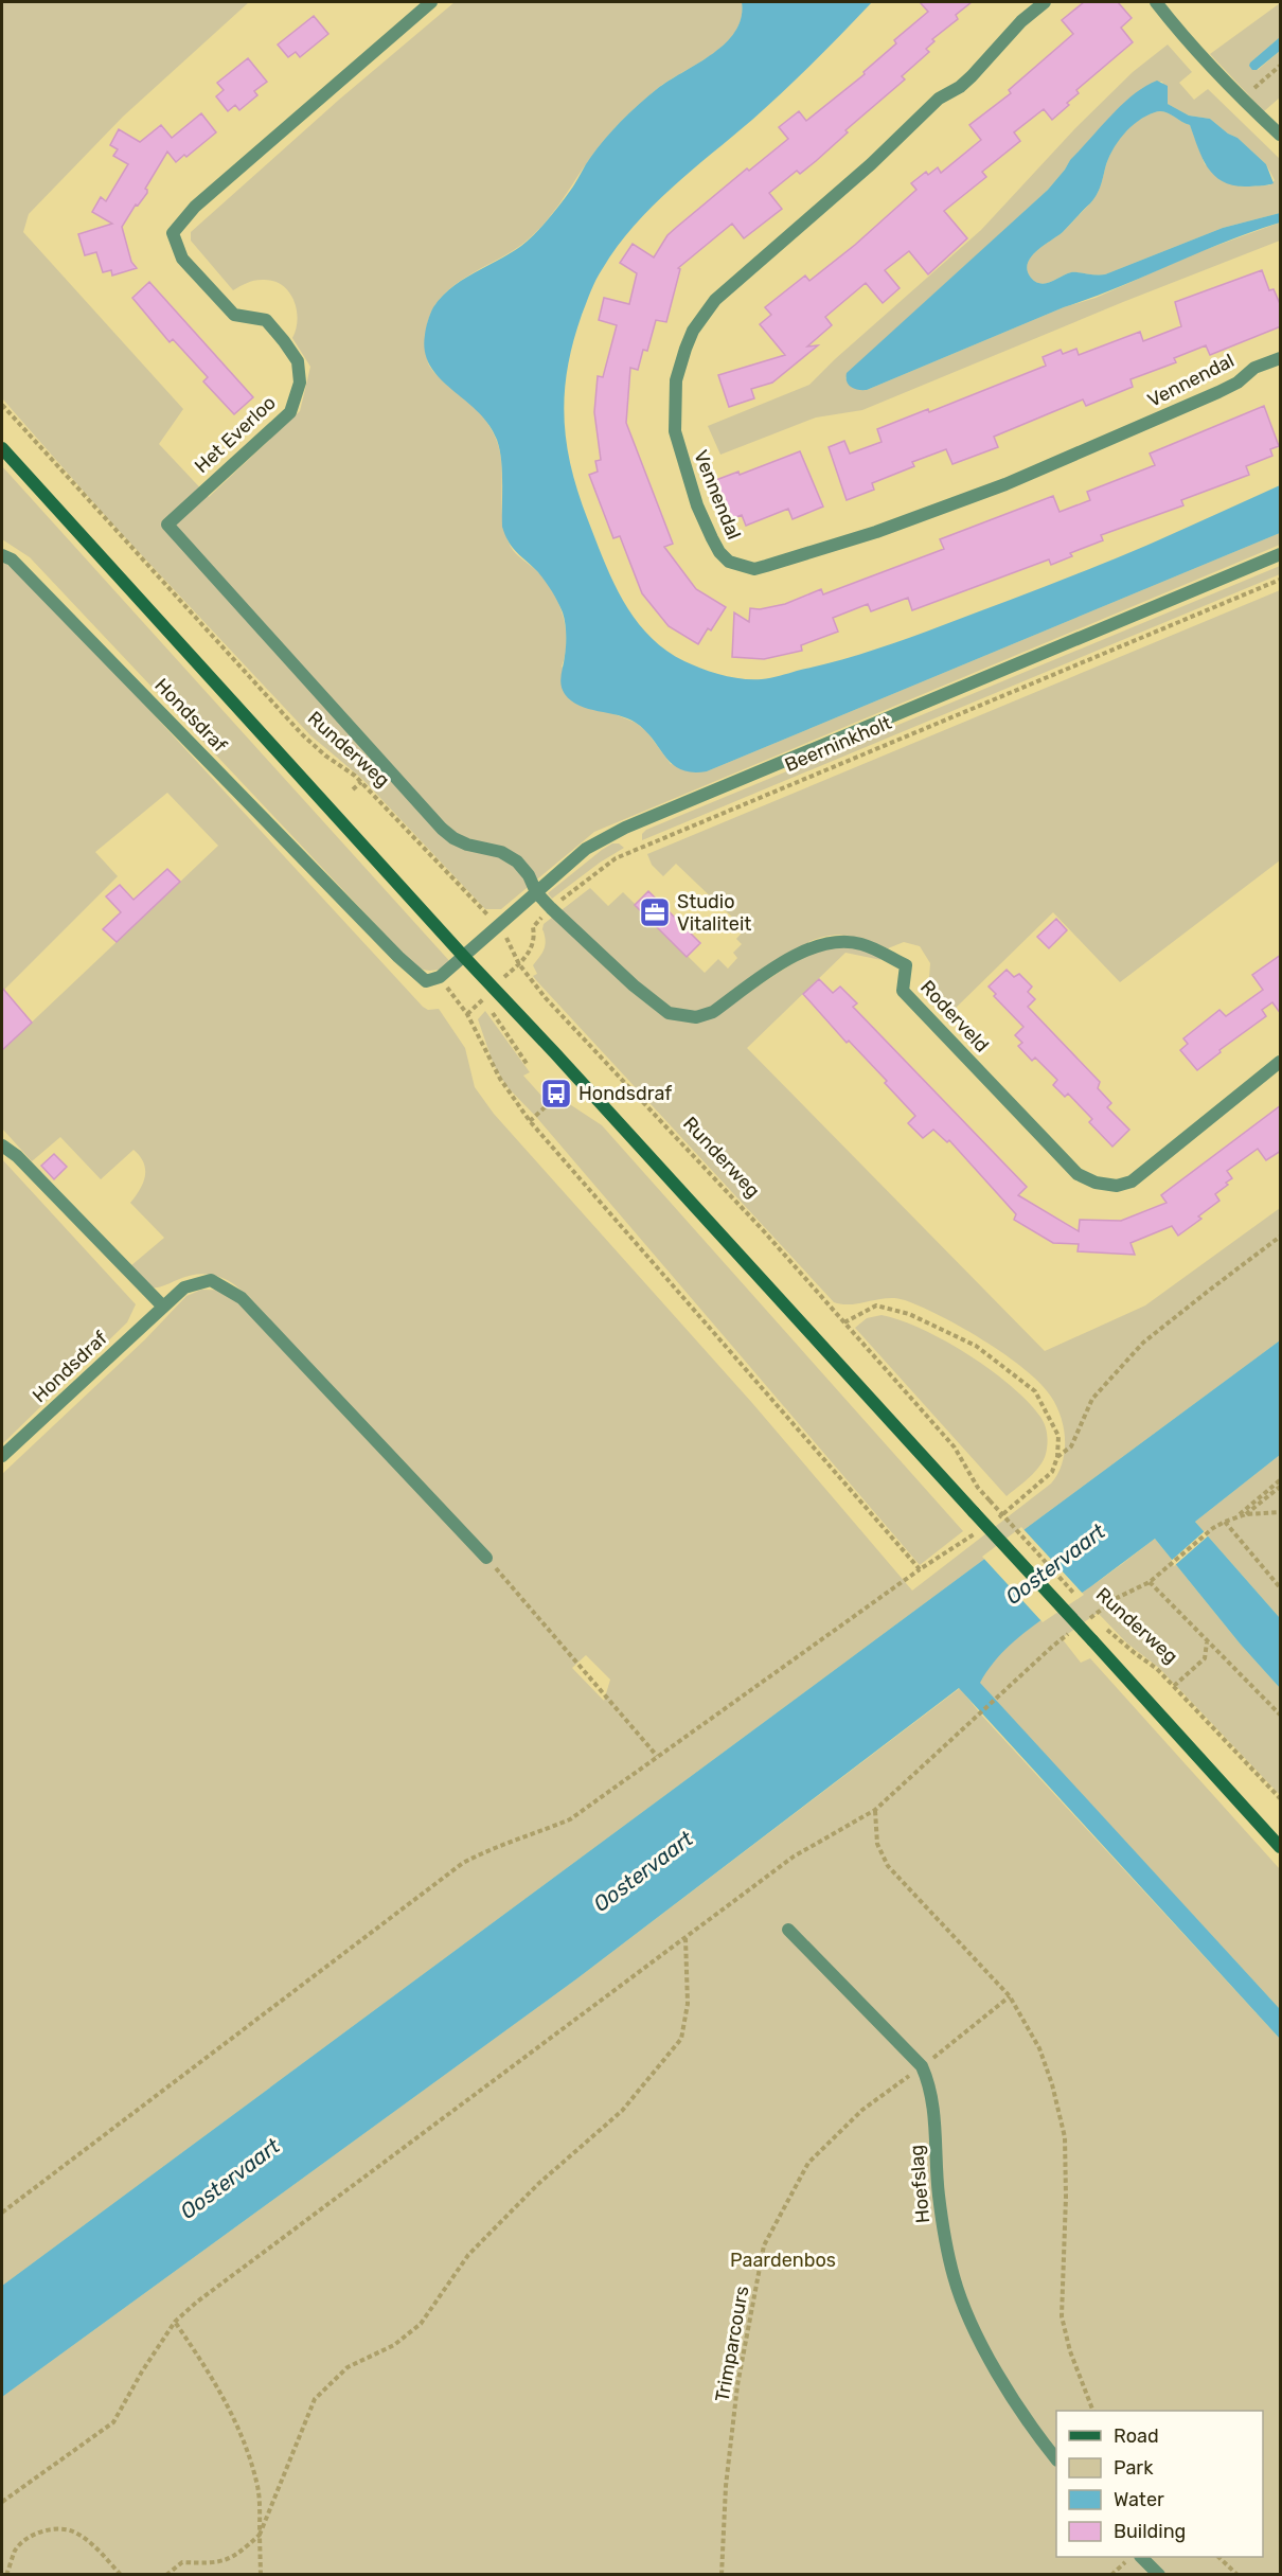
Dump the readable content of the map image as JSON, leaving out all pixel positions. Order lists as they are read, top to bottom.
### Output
{
  "streets": {
    "street": [
      "Vennendal",
      "Het Everloo",
      "Hondsdraf",
      "Beerninkholt",
      "Runderweg",
      "Roderveld",
      "Hoefslag"
    ],
    "path": ["Trimparcours"]
  },
  "crossings": [
    ["Het Everloo", "Beerninkholt"],
    ["Het Everloo", "Roderveld"],
    ["Hondsdraf", "Beerninkholt"],
    ["Hondsdraf", "Runderweg"],
    ["Beerninkholt", "Runderweg"],
    ["Beerninkholt", "Roderveld"],
    ["Hoefslag", "Trimparcours"]
  ],
  "water": ["Oostervaart"],
  "parks": ["Paardenbos"],
  "places": {
    "office": ["Studio Vitaliteit"],
    "bus stop": ["Hondsdraf"]
  },
  "legend": [
    "Road",
    "Park",
    "Water",
    "Building"
  ]
}
